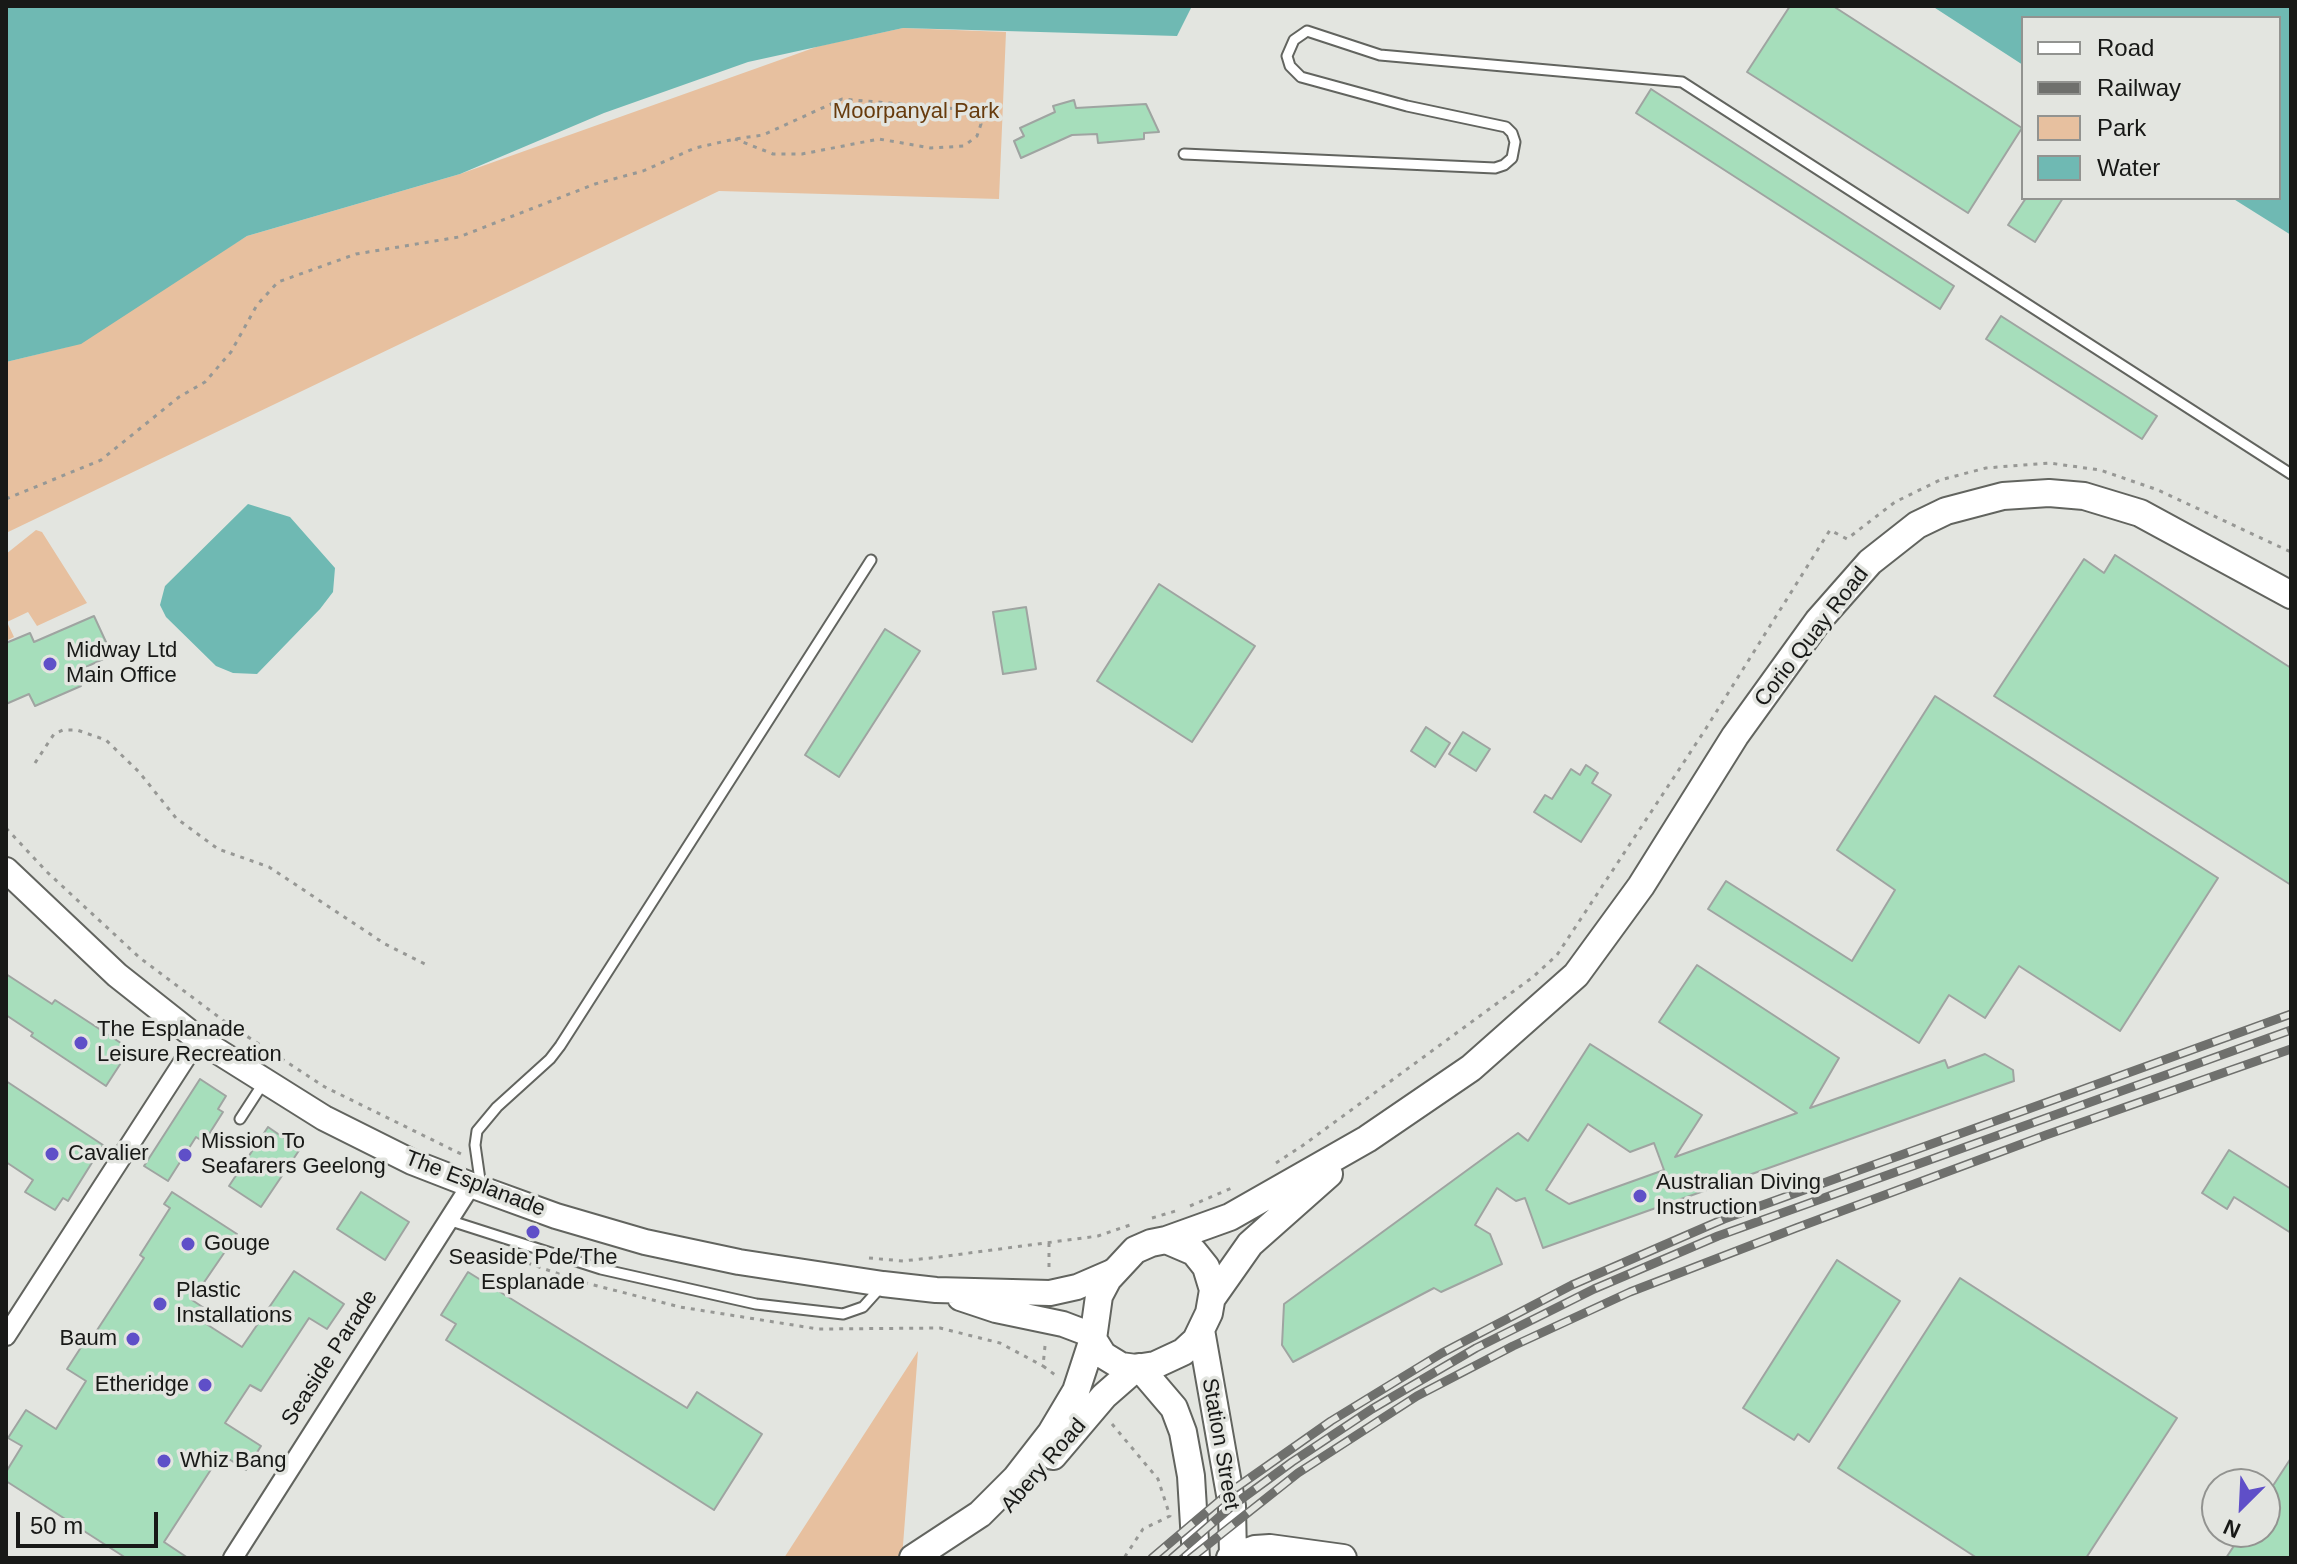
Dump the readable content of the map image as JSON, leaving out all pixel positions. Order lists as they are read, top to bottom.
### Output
{
  "streets": {
    "main road": ["Corio Quay Road", "Station Street", "Abery Road"],
    "street": ["The Esplanade", "Seaside Parade"]
  },
  "crossings": [
    ["Corio Quay Road", "The Esplanade"],
    ["Corio Quay Road", "Station Street"],
    ["Corio Quay Road", "Abery Road"],
    ["The Esplanade", "Seaside Parade"],
    ["The Esplanade", "Station Street"],
    ["The Esplanade", "Abery Road"],
    ["Station Street", "Abery Road"]
  ],
  "parks": ["Moorpanyal Park"],
  "places": [
    "Midway Ltd Main Office",
    "The Esplanade Leisure Recreation",
    "Cavalier",
    "Mission To Seafarers Geelong",
    "Australian Diving Instruction",
    "Seaside Pde/The Esplanade",
    "Gouge",
    "Plastic Installations",
    "Baum",
    "Etheridge",
    "Whiz Bang"
  ],
  "legend": [
    "Road",
    "Railway",
    "Park",
    "Water"
  ],
  "scale_bar": "50 m",
  "north": "bottom left"
}
